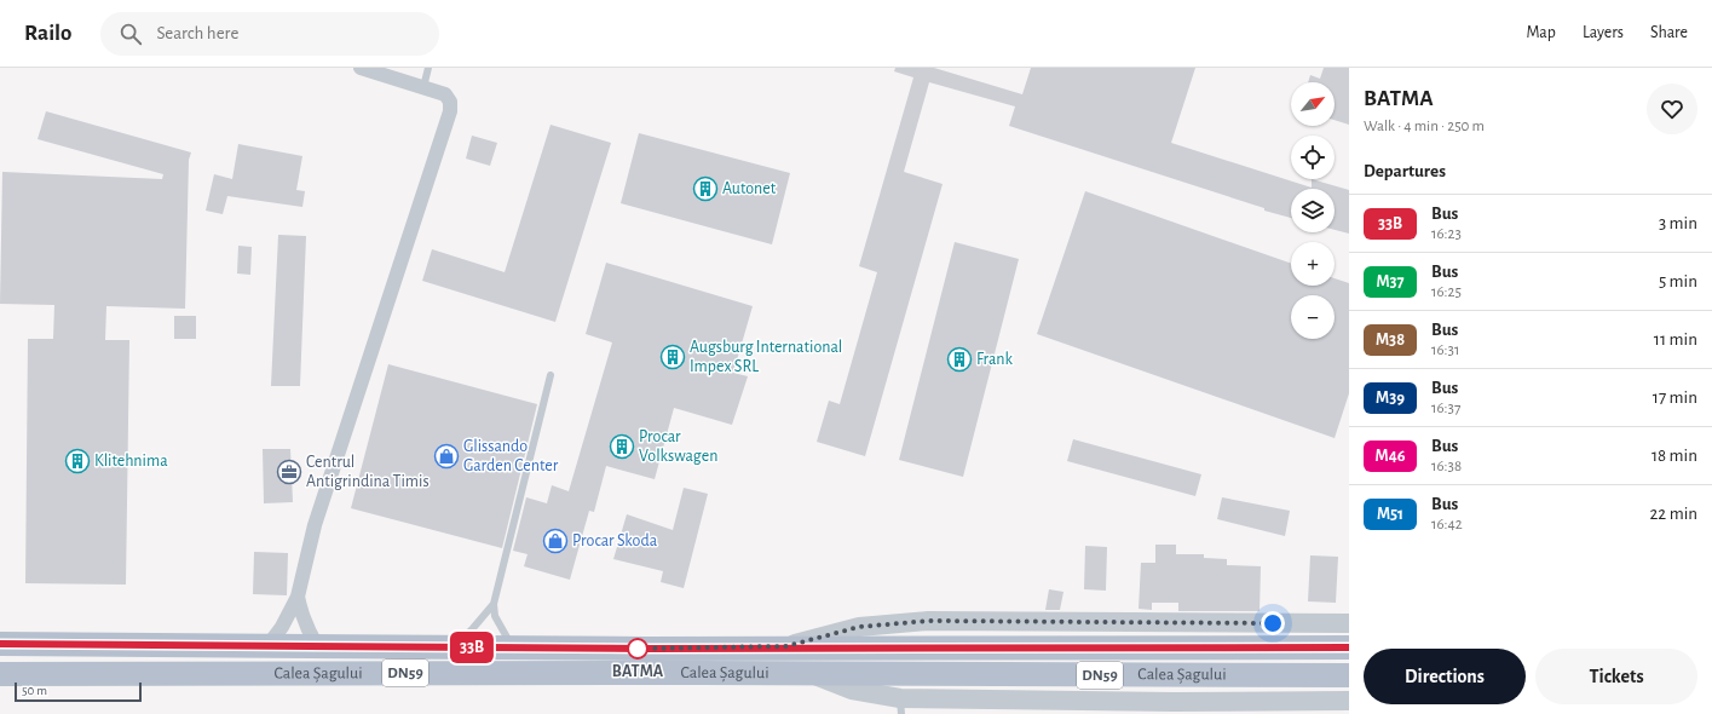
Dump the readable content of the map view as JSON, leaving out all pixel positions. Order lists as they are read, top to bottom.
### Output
{
  "streets": {
    "main road": ["Calea Șagului", "DN59"]
  },
  "places": {
    "building": [
      "Autonet",
      "Augsburg International Impex SRL",
      "Frank",
      "Procar Volkswagen",
      "Klitehnima"
    ],
    "shop": ["Glissando Garden Center", "Procar Skoda"],
    "office": ["Centrul Antigrindina Timis"],
    "other": ["BATMA"]
  },
  "lines": ["bus line 33B"],
  "scale_bar": "50 m",
  "north": "top right",
  "page": {
    "header": "Railo",
    "search": "Search here",
    "nav": ["Map", "Layers", "Share"],
    "on_map": "33B",
    "heading": [
      ["BATMA", "Walk · 4 min · 250 m"],
      "Departures"
    ],
    "map_buttons": ["+", "−"],
    "list": [
      {
        "mark": "33B",
        "name": "Bus",
        "note": "16:23",
        "value": "3 min"
      },
      {
        "mark": "M37",
        "name": "Bus",
        "note": "16:25",
        "value": "5 min"
      },
      {
        "mark": "M38",
        "name": "Bus",
        "note": "16:31",
        "value": "11 min"
      },
      {
        "mark": "M39",
        "name": "Bus",
        "note": "16:37",
        "value": "17 min"
      },
      {
        "mark": "M46",
        "name": "Bus",
        "note": "16:38",
        "value": "18 min"
      },
      {
        "mark": "M51",
        "name": "Bus",
        "note": "16:42",
        "value": "22 min"
      }
    ],
    "buttons": ["Directions", "Tickets"],
    "scale": "50 m"
  }
}
